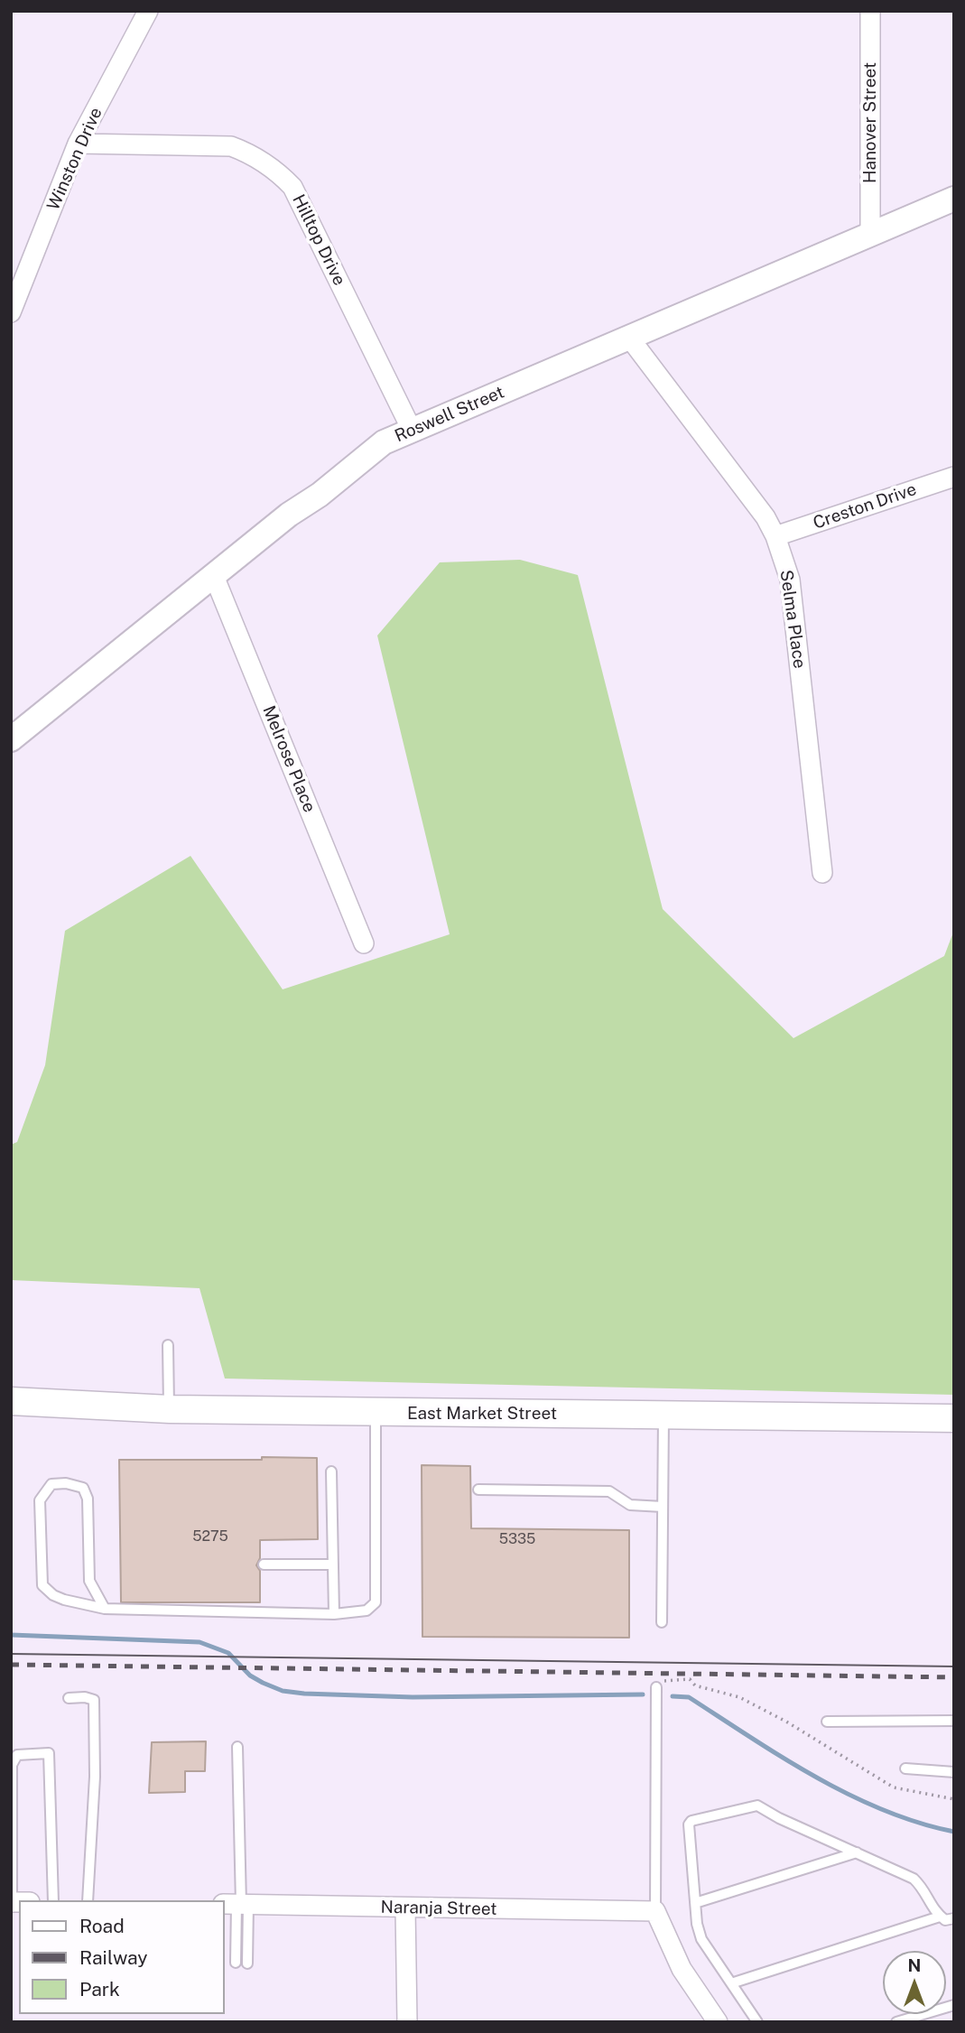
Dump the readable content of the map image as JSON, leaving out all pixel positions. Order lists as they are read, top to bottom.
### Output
{
  "streets": {
    "main road": ["East Market Street"],
    "street": [
      "Hanover Street",
      "Winston Drive",
      "Hilltop Drive",
      "Roswell Street",
      "Creston Drive",
      "Selma Place",
      "Melrose Place",
      "Naranja Street"
    ]
  },
  "crossings": [
    ["Hanover Street", "Roswell Street"],
    ["Winston Drive", "Hilltop Drive"],
    ["Hilltop Drive", "Roswell Street"],
    ["Roswell Street", "Selma Place"],
    ["Roswell Street", "Melrose Place"],
    ["Creston Drive", "Selma Place"]
  ],
  "house_numbers": ["5275", "5335"],
  "legend": ["Road", "Railway", "Park"],
  "north": "top"
}
